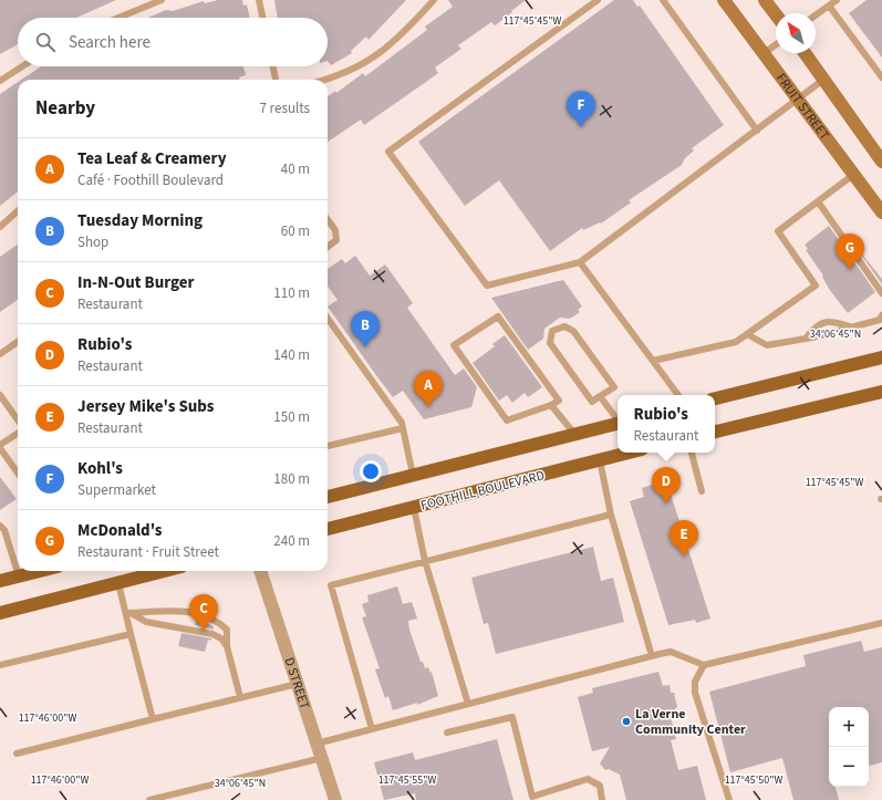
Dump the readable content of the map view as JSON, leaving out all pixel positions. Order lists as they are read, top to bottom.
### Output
{
  "streets": {
    "main road": ["FRUIT STREET", "FOOTHILL BOULEVARD"],
    "street": ["D STREET"]
  },
  "places": ["La Verne Community Center"],
  "north": "top left",
  "page": {
    "search": "Search here",
    "heading": ["Nearby", "7 results"],
    "pins": [
      "F",
      "G",
      "B",
      "A",
      "D",
      "E",
      "C"
    ],
    "list": [
      {
        "mark": "A",
        "name": "Tea Leaf & Creamery",
        "note": "Café · Foothill Boulevard",
        "value": "40 m"
      },
      {
        "mark": "B",
        "name": "Tuesday Morning",
        "note": "Shop",
        "value": "60 m"
      },
      {
        "mark": "C",
        "name": "In-N-Out Burger",
        "note": "Restaurant",
        "value": "110 m"
      },
      {
        "mark": "D",
        "name": "Rubio's",
        "note": "Restaurant",
        "value": "140 m"
      },
      {
        "mark": "E",
        "name": "Jersey Mike's Subs",
        "note": "Restaurant",
        "value": "150 m"
      },
      {
        "mark": "F",
        "name": "Kohl's",
        "note": "Supermarket",
        "value": "180 m"
      },
      {
        "mark": "G",
        "name": "McDonald's",
        "note": "Restaurant · Fruit Street",
        "value": "240 m"
      }
    ],
    "popup": ["Rubio's", "Restaurant"],
    "map_buttons": ["+", "−"]
  },
  "coordinates": [
    "117°45'45\"W",
    "34°06'45\"N",
    "117°46'00\"W",
    "117°45'55\"W",
    "117°45'50\"W"
  ]
}
